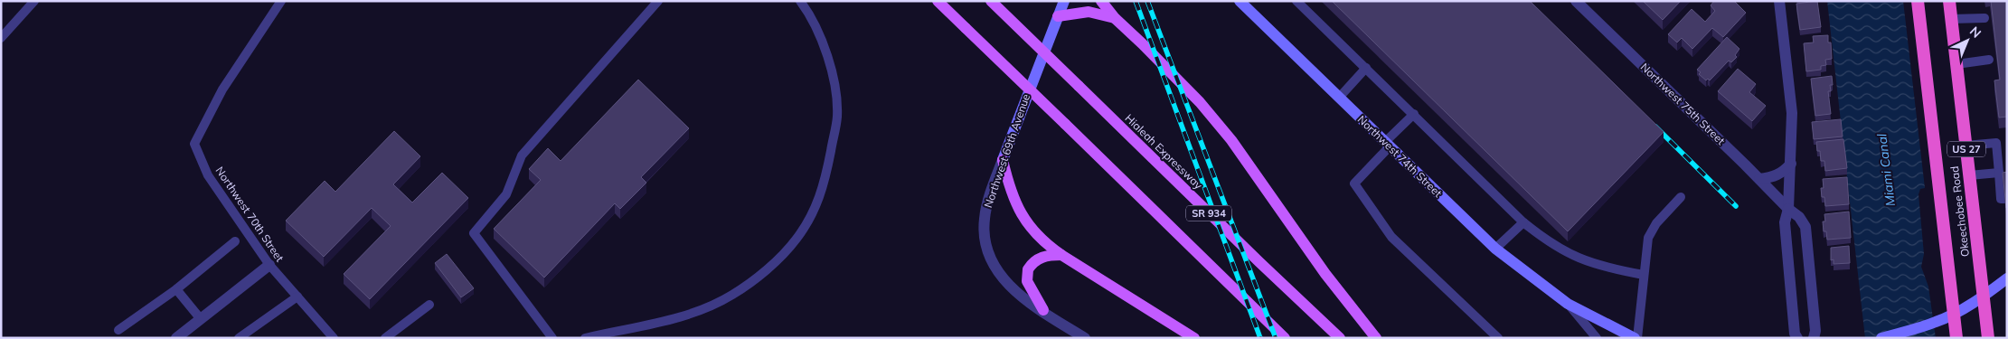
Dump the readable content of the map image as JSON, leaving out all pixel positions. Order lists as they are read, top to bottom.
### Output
{
  "streets": {
    "highway": ["US 27", "Okeechobee Road"],
    "main road": [
      "Northwest 69th Avenue",
      "Hialeah Expressway",
      "Northwest 74th Street",
      "SR 934"
    ],
    "street": ["Northwest 75th Street"],
    "lane": ["Northwest 70th Street"]
  },
  "water": ["Miami Canal"],
  "north": "top right"
}
